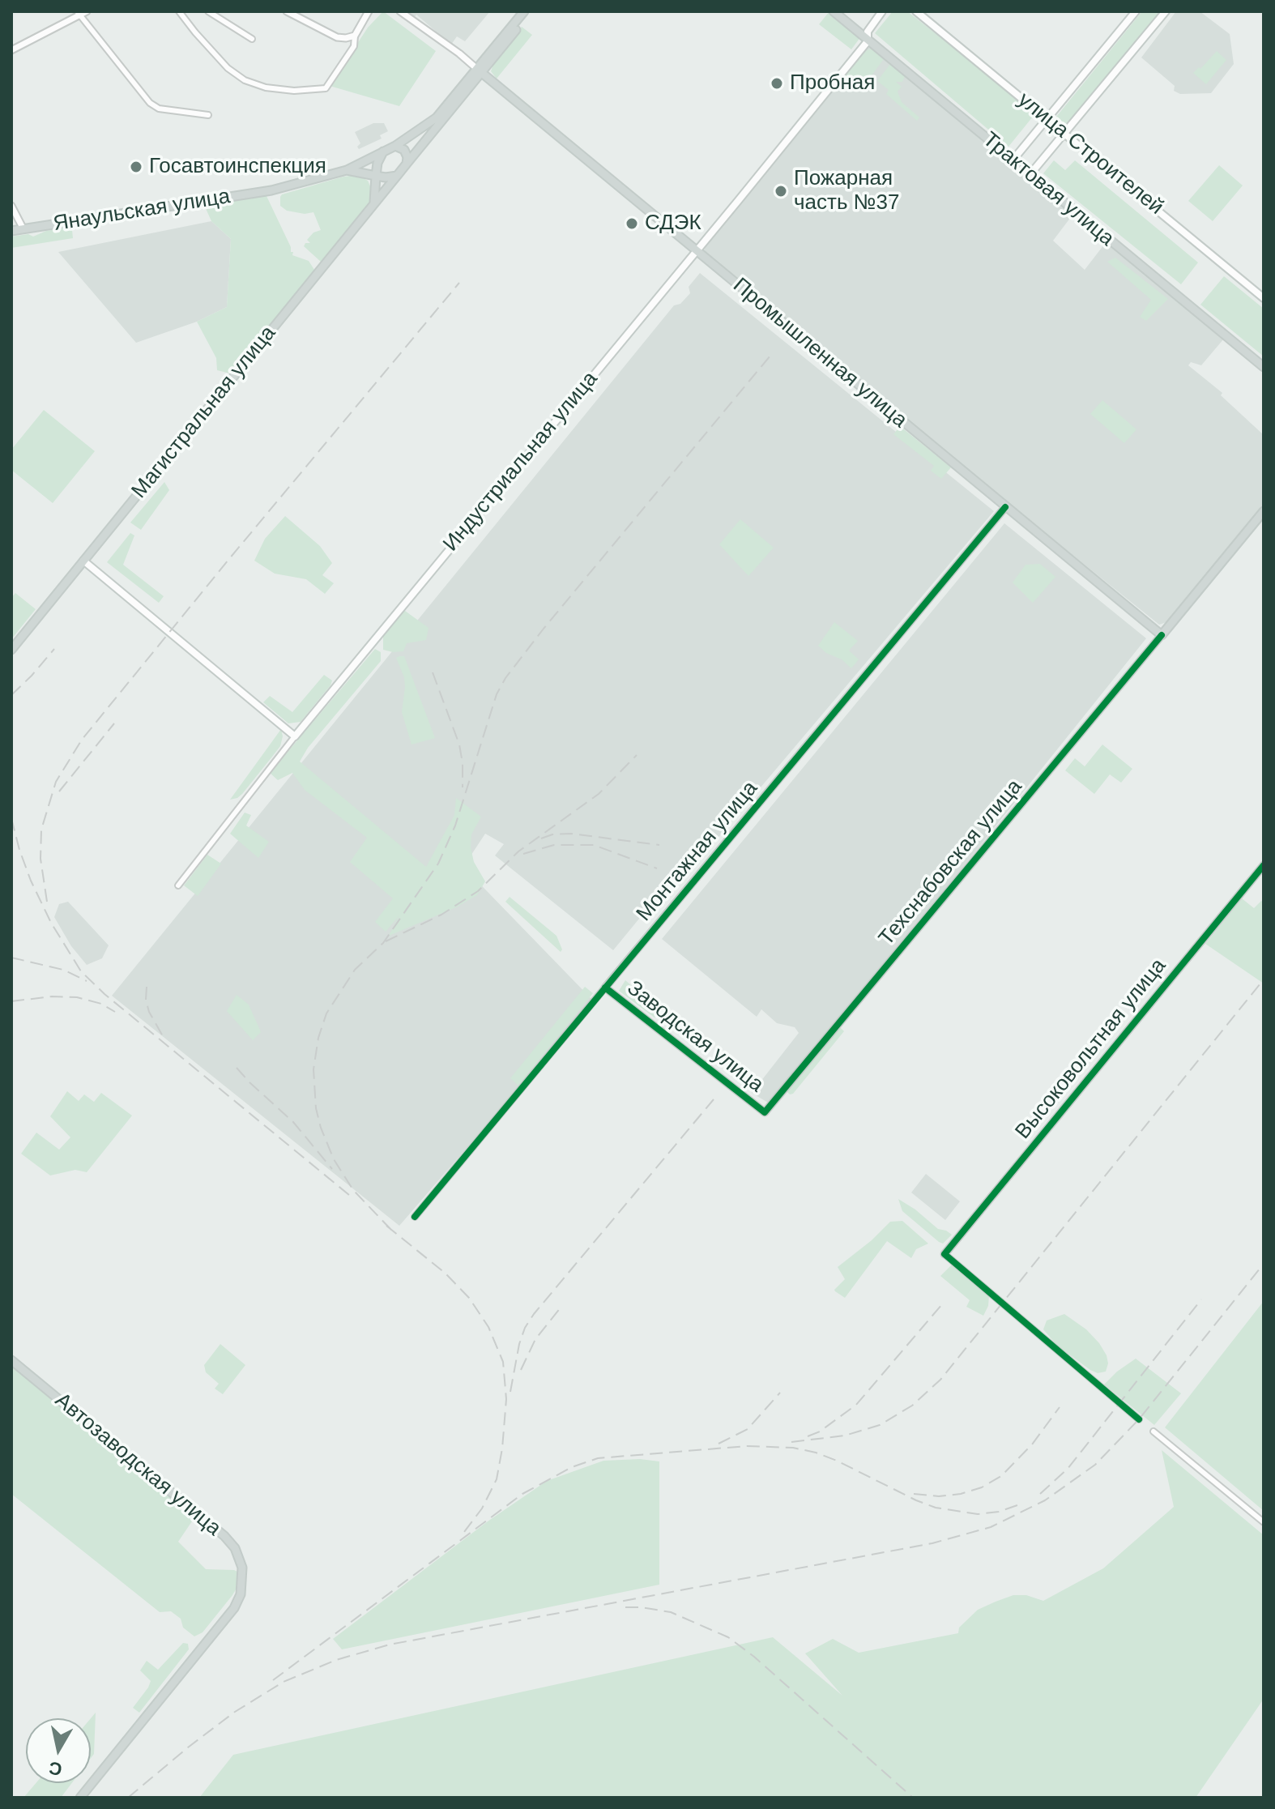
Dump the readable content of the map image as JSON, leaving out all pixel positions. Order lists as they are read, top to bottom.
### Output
{
  "streets": {
    "main road": [
      "улица Строителей",
      "Трактовая улица",
      "Янаульская улица",
      "Промышленная улица",
      "Магистральная улица",
      "Индустриальная улица",
      "Техснабовская улица",
      "Автозаводская улица"
    ],
    "street": ["Монтажная улица", "Заводская улица", "Высоковольтная улица"]
  },
  "crossings": [
    ["Трактовая улица", "Индустриальная улица"],
    ["Янаульская улица", "Магистральная улица"],
    ["Промышленная улица", "Магистральная улица"],
    ["Промышленная улица", "Индустриальная улица"],
    ["Промышленная улица", "Монтажная улица"],
    ["Промышленная улица", "Техснабовская улица"],
    ["Монтажная улица", "Заводская улица"],
    ["Техснабовская улица", "Заводская улица"]
  ],
  "places": [
    "Пробная",
    "Госавтоинспекция",
    "Пожарная часть №37",
    "СДЭК"
  ],
  "north": "bottom"
}
